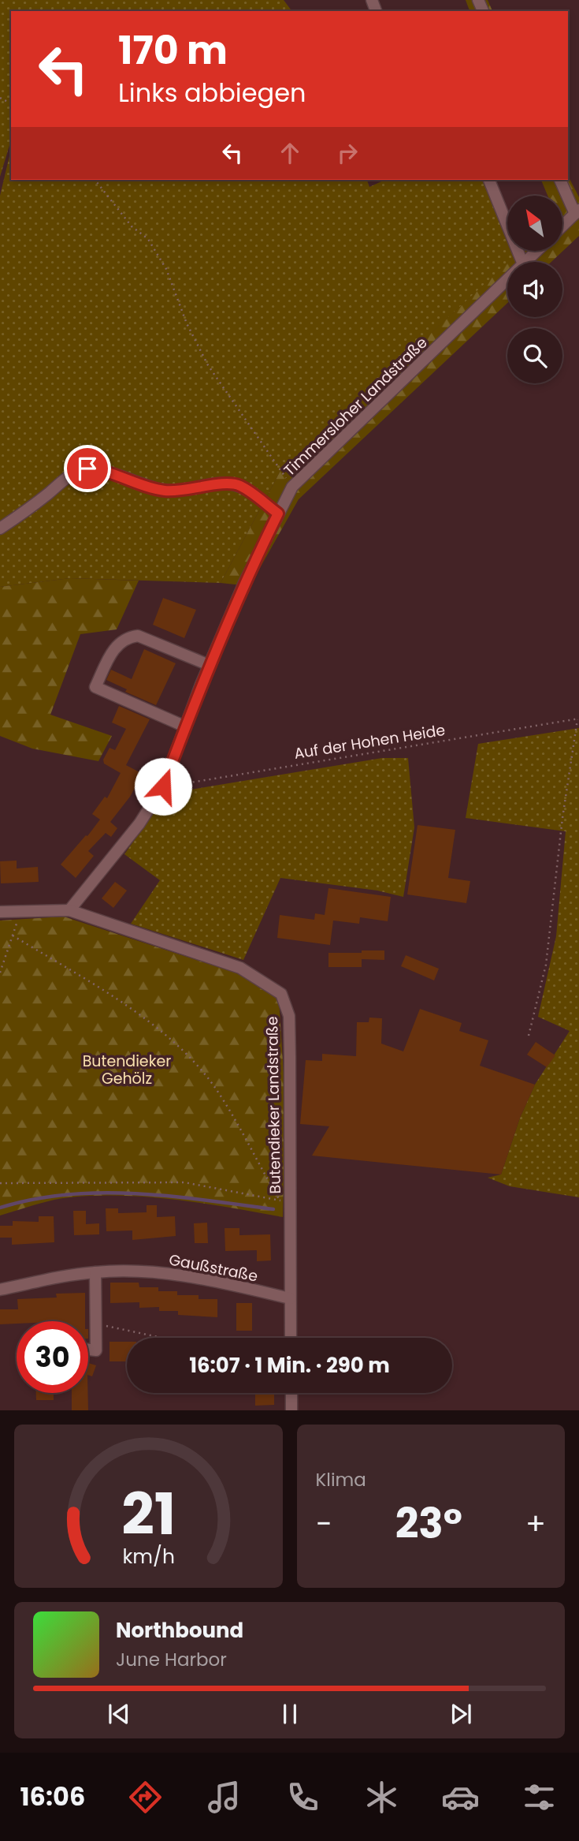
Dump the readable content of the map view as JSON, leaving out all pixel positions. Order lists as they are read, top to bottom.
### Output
{
  "streets": {
    "street": ["Timmersloher Landstraße", "Butendieker Landstraße", "Gaußstraße"],
    "path": ["Auf der Hohen Heide"]
  },
  "crossings": [
    ["Timmersloher Landstraße", "Auf der Hohen Heide"],
    ["Timmersloher Landstraße", "Butendieker Landstraße"],
    ["Butendieker Landstraße", "Gaußstraße"]
  ],
  "parks": ["Butendieker Gehölz"],
  "north": "top left",
  "page": {
    "turn": ["170 m", "Links abbiegen"],
    "limit": "30",
    "trip": "16:07 · 1 Min. · 290 m",
    "tile": "Klima",
    "heat": ["−", "23°", "+"],
    "song": ["Northbound", "June Harbor"],
    "tabs": "16:06",
    "gauge": ["21", "km/h"]
  }
}
